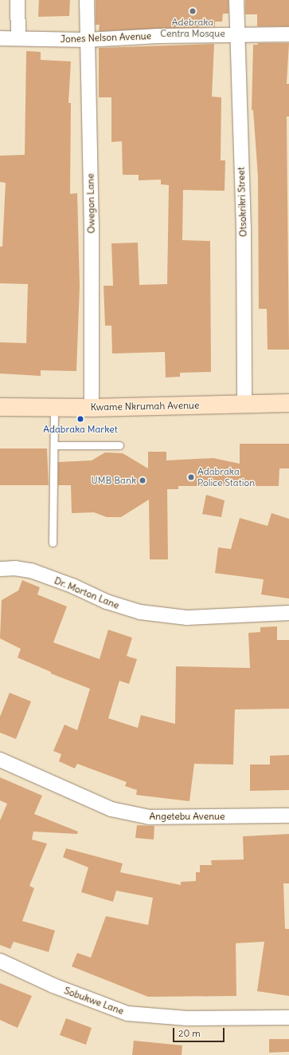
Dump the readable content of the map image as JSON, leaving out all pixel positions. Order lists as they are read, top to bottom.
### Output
{
  "streets": {
    "main road": ["Kwame Nkrumah Avenue"],
    "street": [
      "Jones Nelson Avenue",
      "Otsokrikri Street",
      "Owegon Lane",
      "Dr. Morton Lane",
      "Angetebu Avenue",
      "Sobukwe Lane"
    ]
  },
  "crossings": [
    ["Jones Nelson Avenue", "Otsokrikri Street"],
    ["Jones Nelson Avenue", "Owegon Lane"],
    ["Otsokrikri Street", "Kwame Nkrumah Avenue"],
    ["Owegon Lane", "Kwame Nkrumah Avenue"]
  ],
  "places": [
    "Adebraka Centra Mosque",
    "Adabraka Market",
    "Adabraka Police Station",
    "UMB Bank"
  ],
  "scale_bar": "20 m"
}
